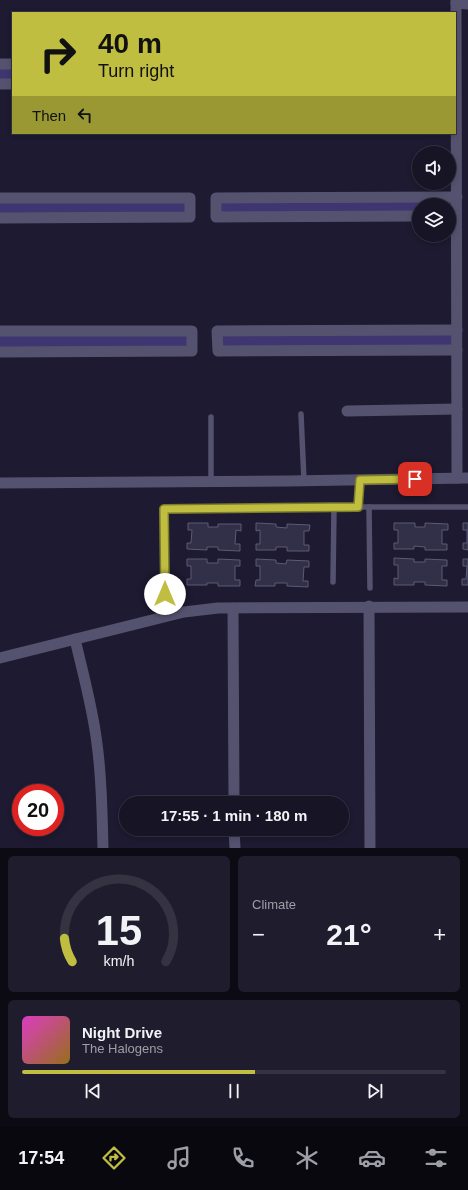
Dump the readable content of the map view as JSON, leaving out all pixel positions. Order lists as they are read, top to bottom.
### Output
{
  "page": {
    "turn": ["40 m", "Turn right"],
    "then": "Then",
    "limit": "20",
    "trip": "17:55 · 1 min · 180 m",
    "tile": "Climate",
    "heat": ["−", "21°", "+"],
    "song": ["Night Drive", "The Halogens"],
    "tabs": "17:54",
    "gauge": ["15", "km/h"]
  }
}
